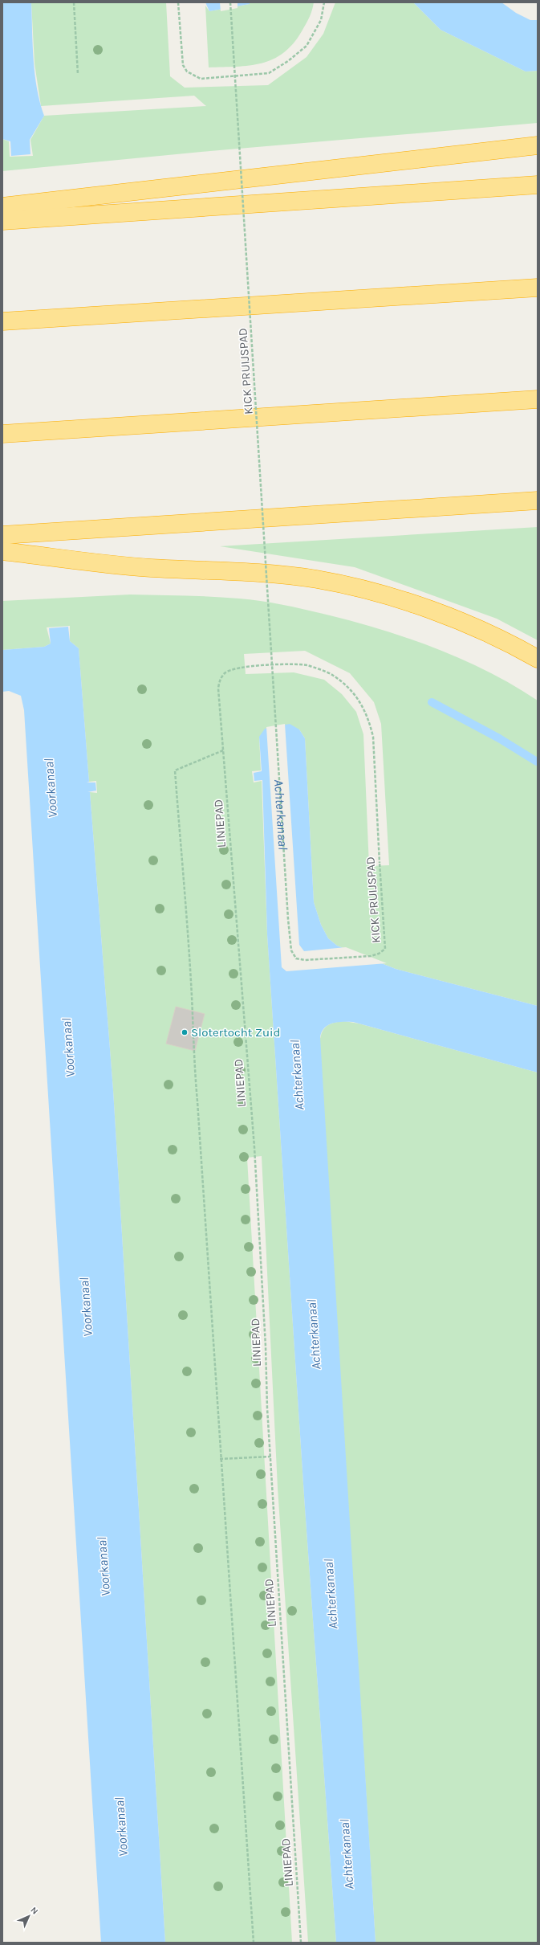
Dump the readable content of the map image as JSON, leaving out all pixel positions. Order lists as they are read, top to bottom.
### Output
{
  "streets": {
    "path": ["KICK PRUIJSPAD", "LINIEPAD"]
  },
  "crossings": [
    ["KICK PRUIJSPAD", "LINIEPAD"]
  ],
  "water": ["Voorkanaal", "Achterkanaal"],
  "places": ["Slotertocht Zuid"],
  "north": "top right"
}
